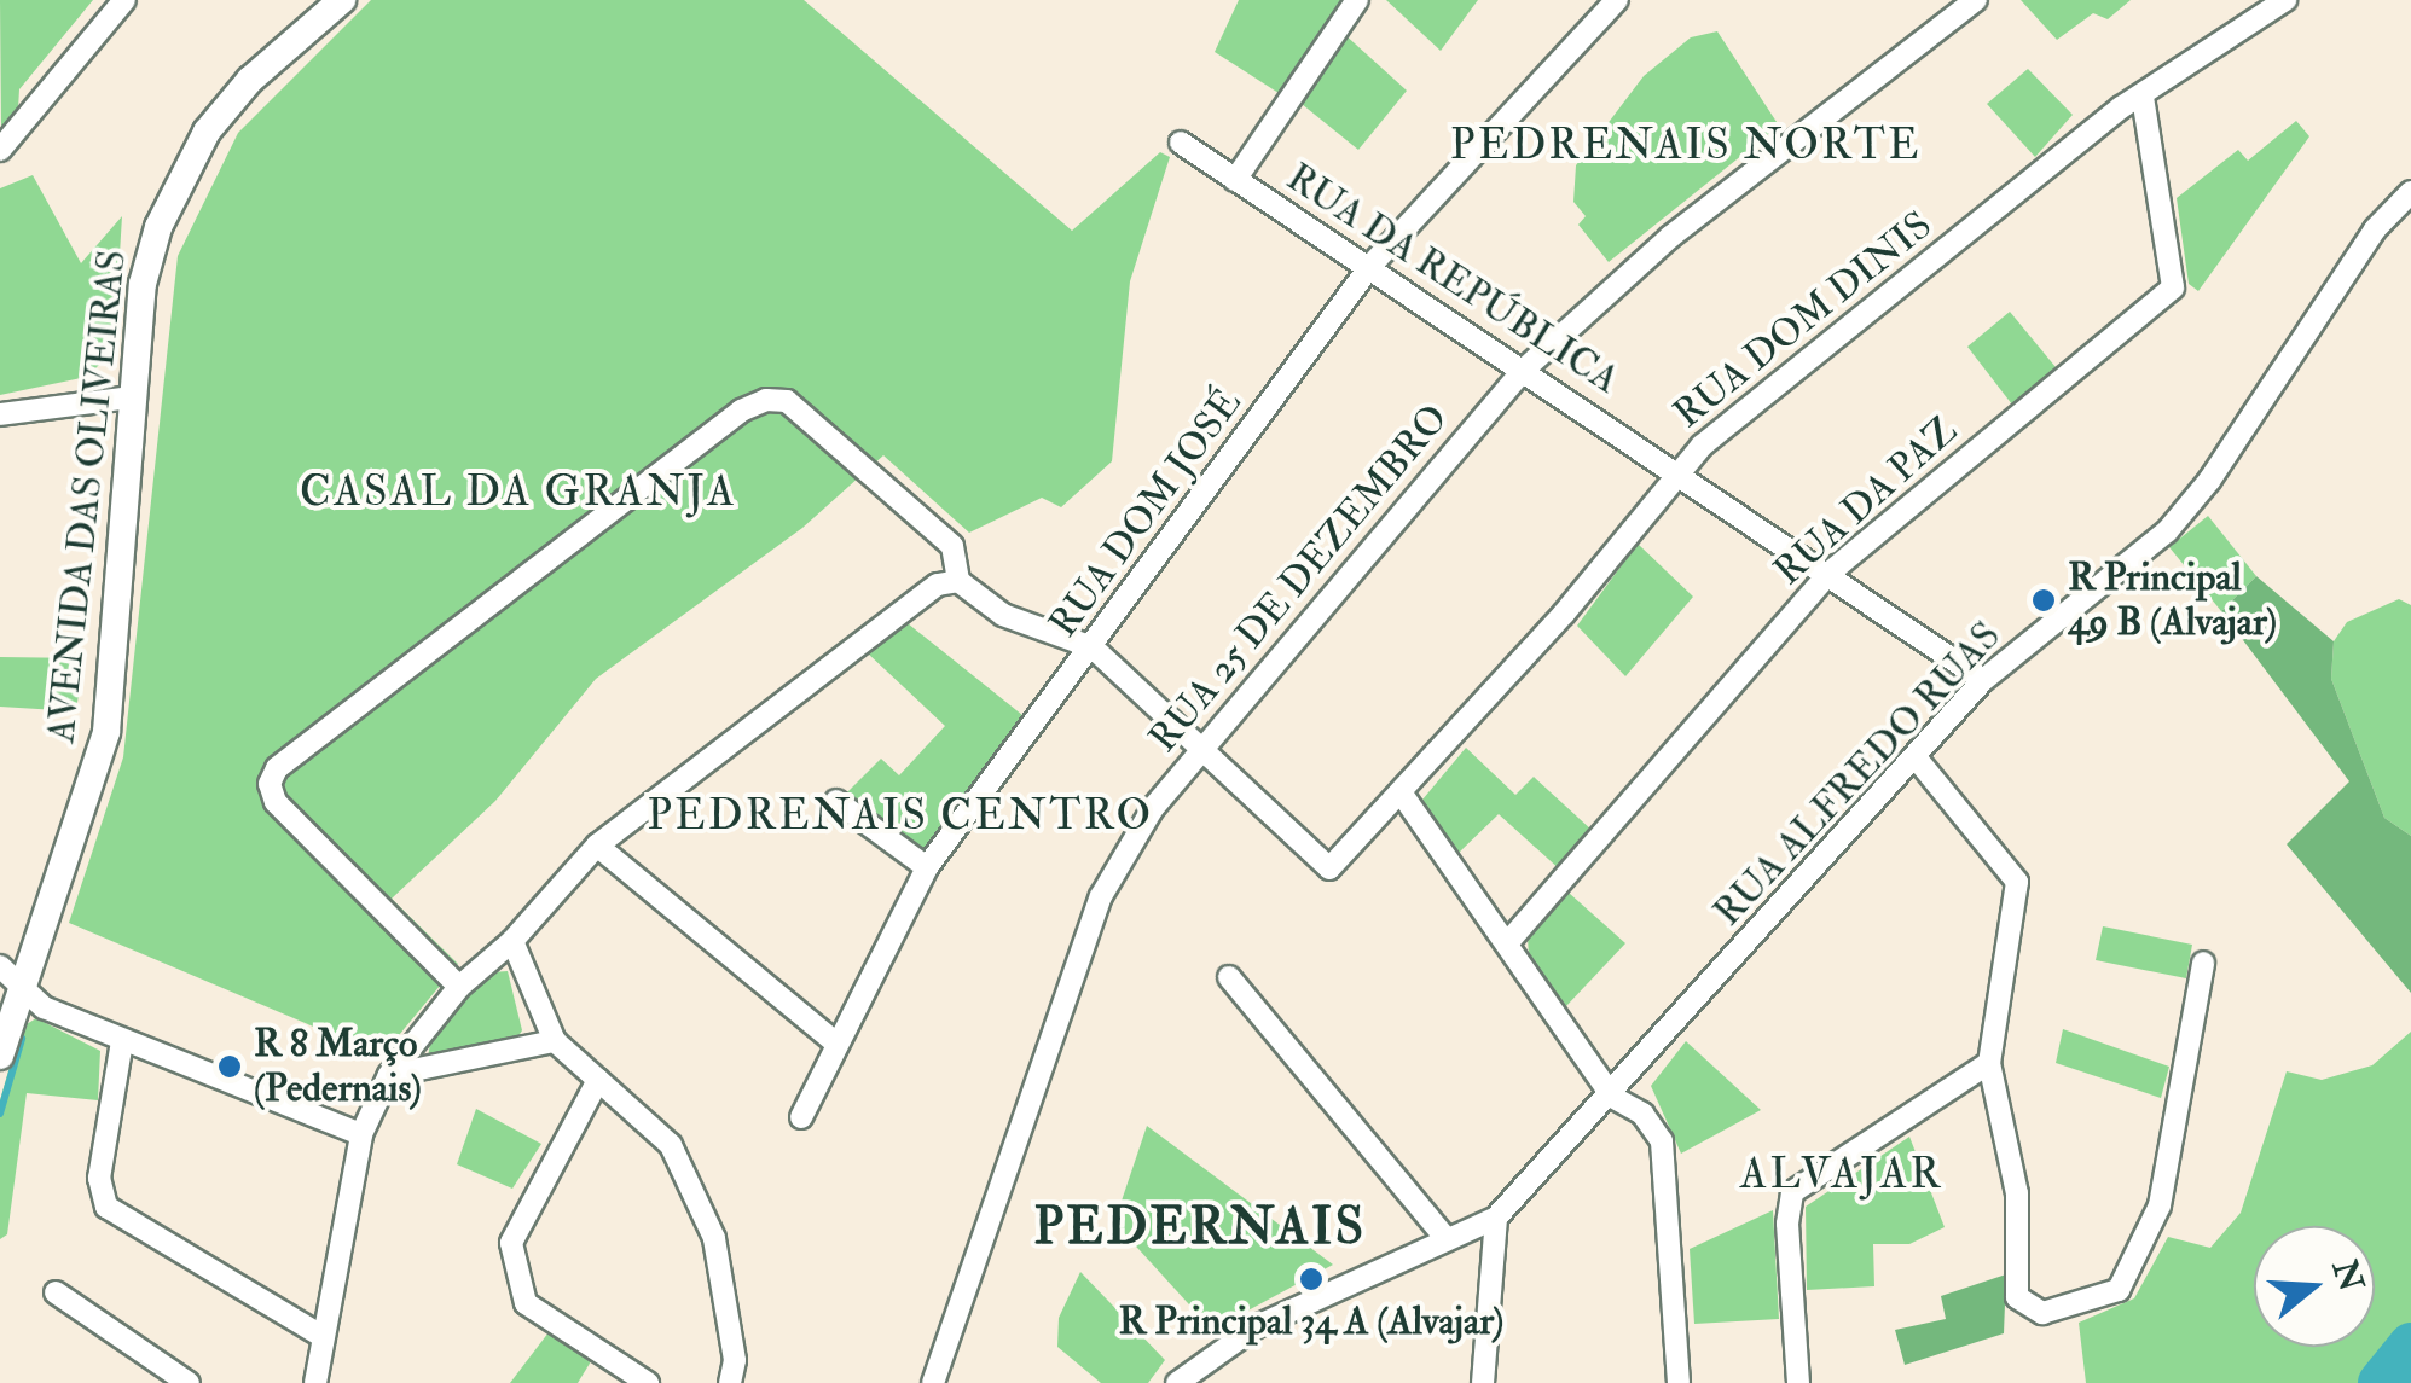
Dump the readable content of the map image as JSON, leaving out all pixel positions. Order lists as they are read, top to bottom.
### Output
{
  "streets": {
    "street": [
      "RUA DA REPÚBLICA",
      "RUA DOM DINIS",
      "AVENIDA DAS OLIVEIRAS",
      "RUA DA PAZ",
      "RUA DOM JOSÉ",
      "RUA 25 DE DEZEMBRO",
      "RUA ALFREDO RUAS"
    ]
  },
  "crossings": [
    ["RUA DA REPÚBLICA", "RUA DOM DINIS"],
    ["RUA DA REPÚBLICA", "RUA DA PAZ"],
    ["RUA DA REPÚBLICA", "RUA DOM JOSÉ"],
    ["RUA DA REPÚBLICA", "RUA 25 DE DEZEMBRO"],
    ["RUA DA REPÚBLICA", "RUA ALFREDO RUAS"],
    ["RUA DOM DINIS", "RUA DA PAZ"],
    ["RUA DOM DINIS", "RUA 25 DE DEZEMBRO"]
  ],
  "districts": [
    "PEDRENAIS NORTE",
    "CASAL DA GRANJA",
    "PEDRENAIS CENTRO",
    "ALVAJAR",
    "PEDERNAIS"
  ],
  "places": ["R Principal 49 B (Alvajar)", "R 8 Março (Pedernais)", "R Principal 34 A (Alvajar)"],
  "north": "right"
}
